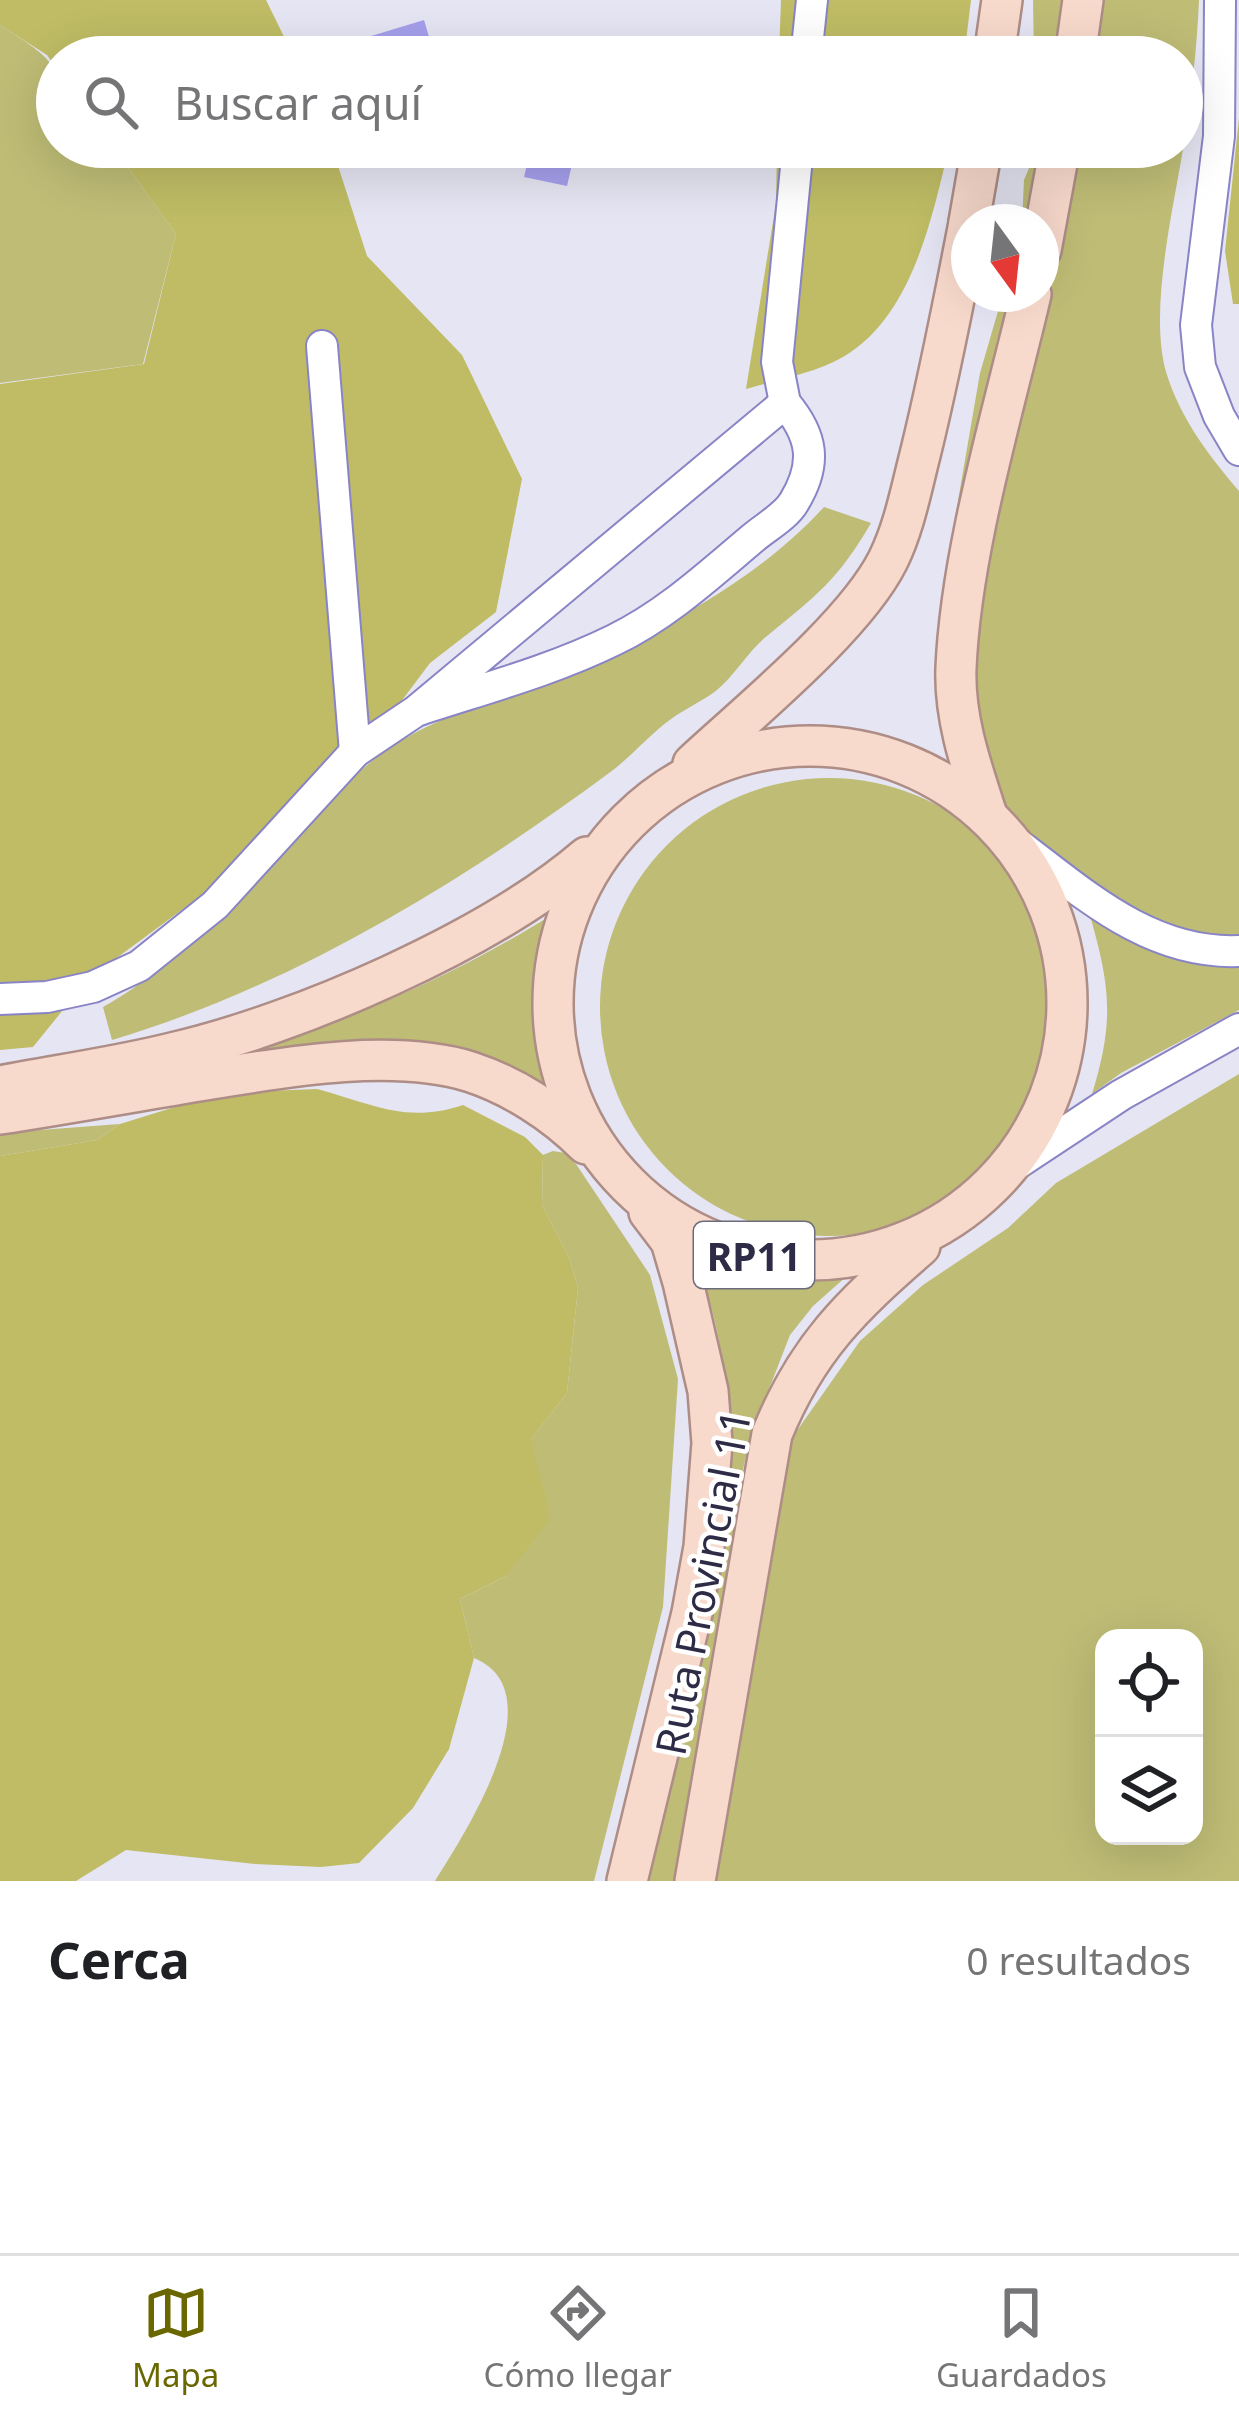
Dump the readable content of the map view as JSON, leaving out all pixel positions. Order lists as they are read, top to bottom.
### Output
{
  "streets": {
    "main road": ["RP11", "Ruta Provincial 11"]
  },
  "crossings": [
    ["RP11", "Ruta Provincial 11"]
  ],
  "north": "bottom",
  "page": {
    "search": "Buscar aquí",
    "heading": ["Cerca", "0 resultados"],
    "nav": ["Mapa", "Cómo llegar", "Guardados"]
  }
}
